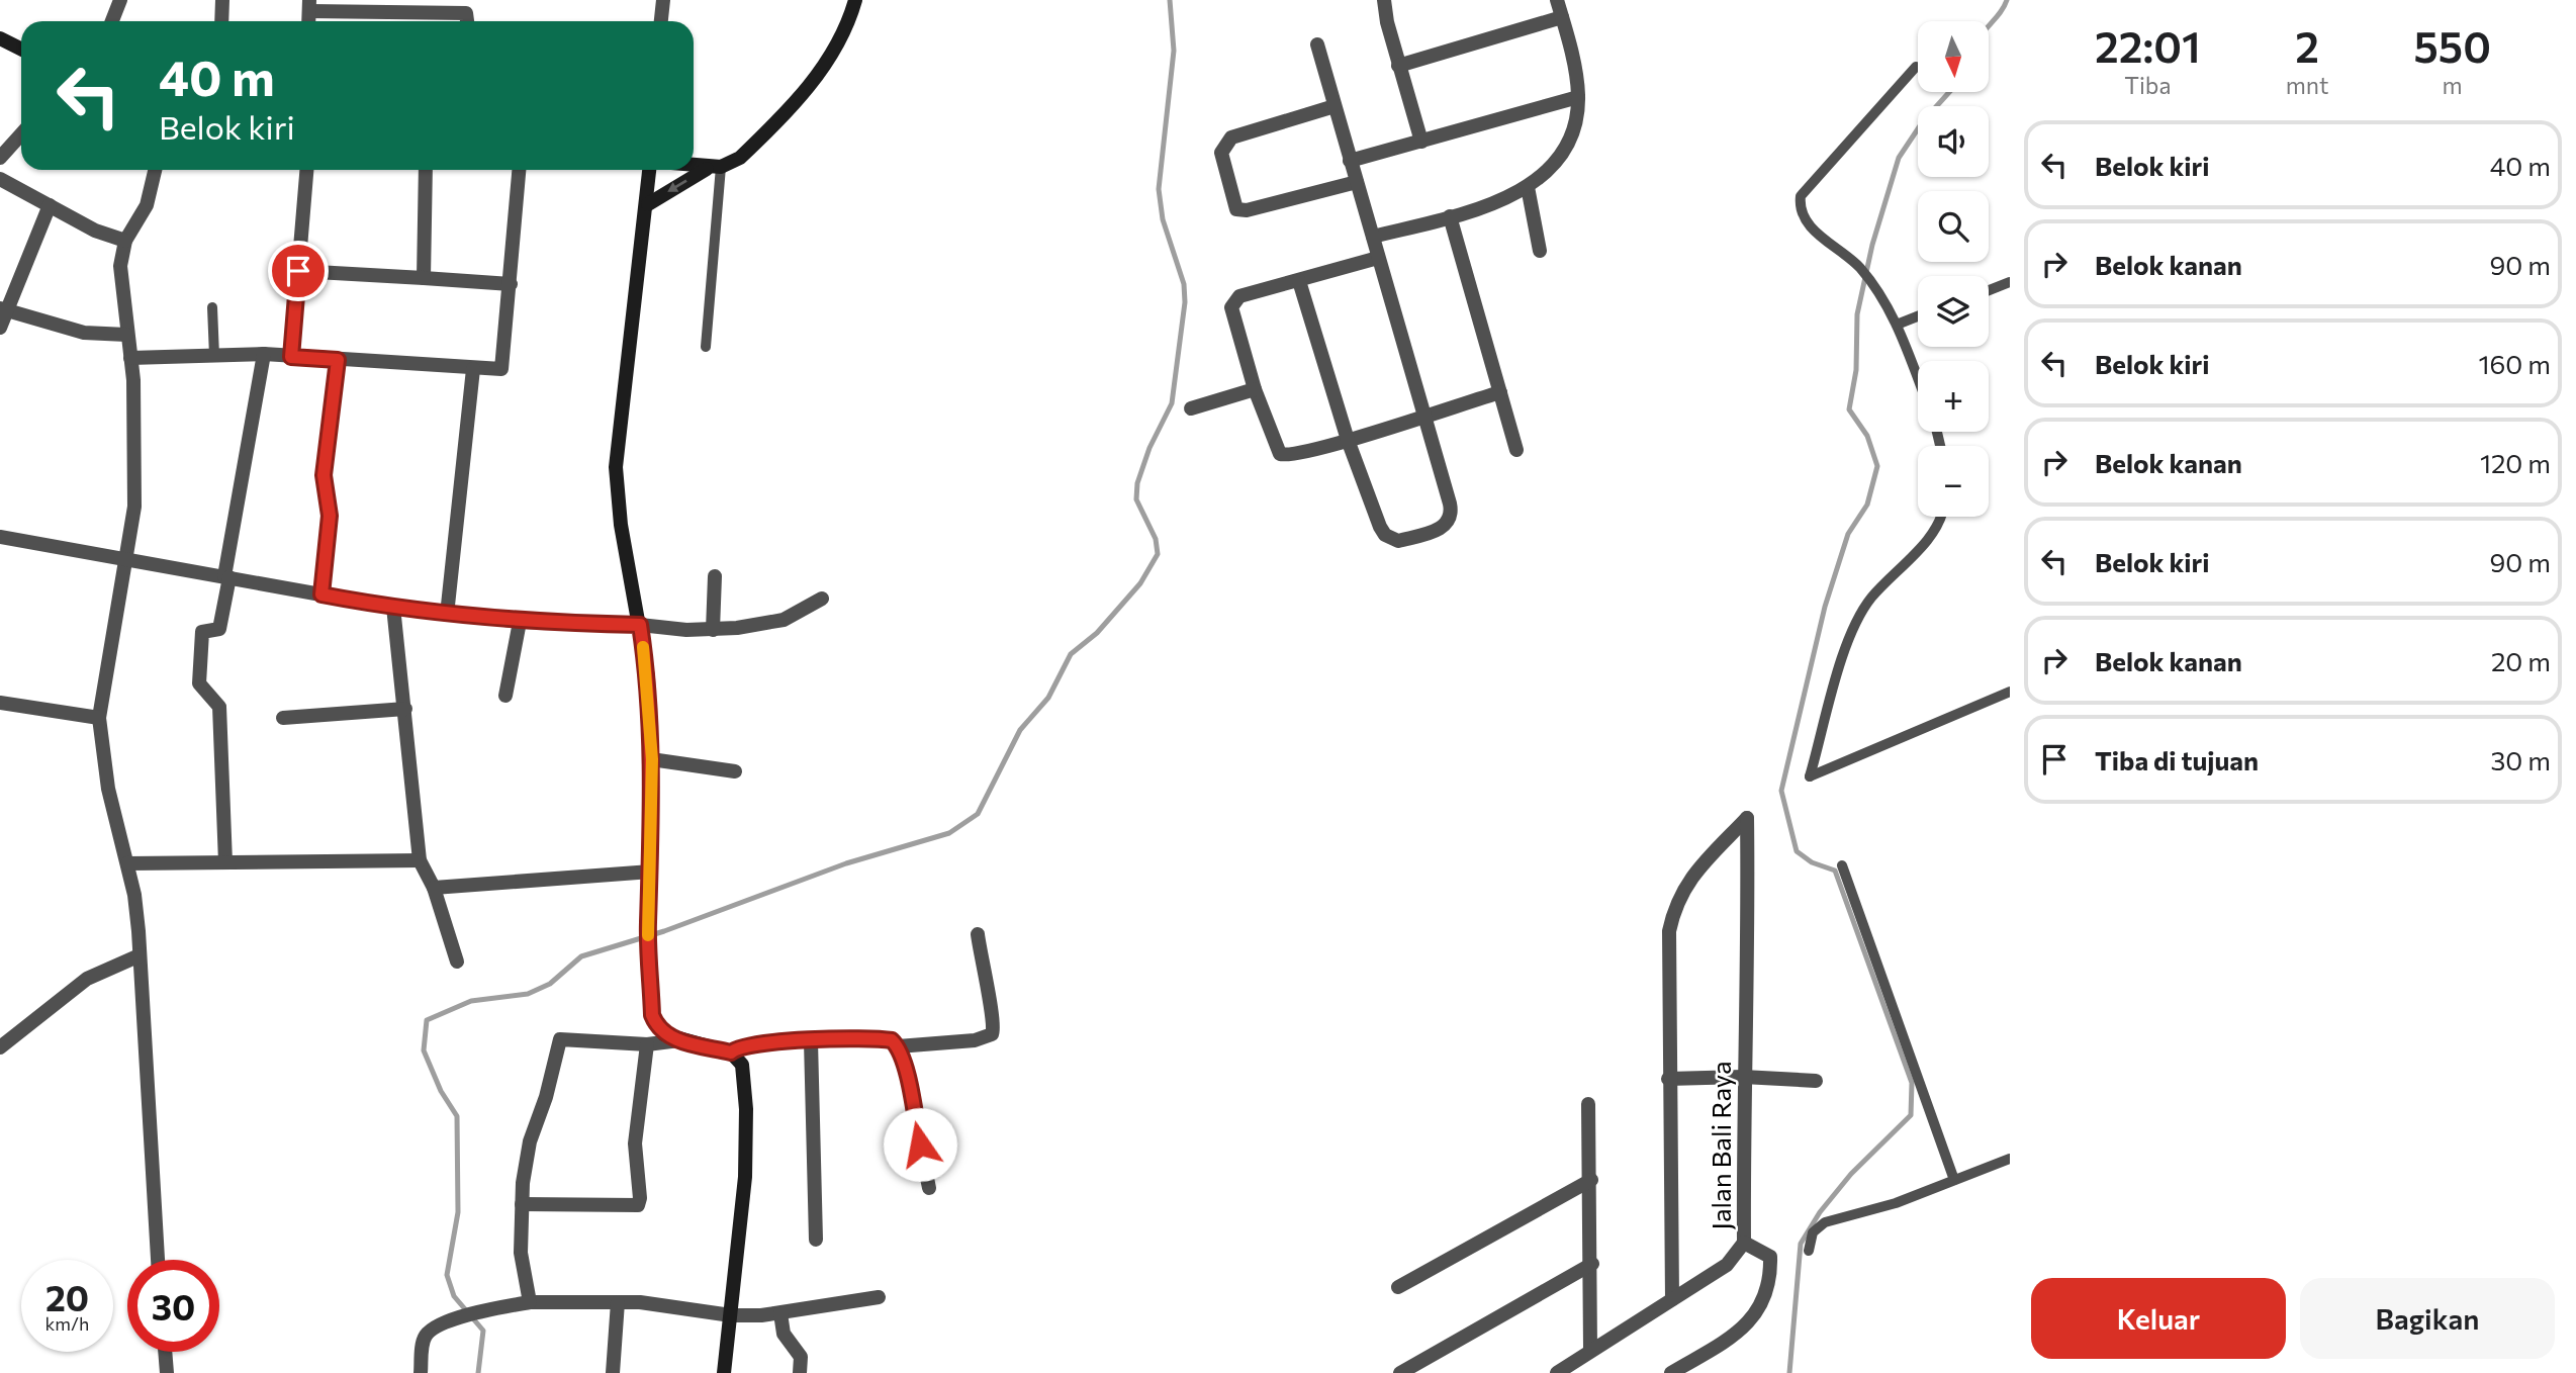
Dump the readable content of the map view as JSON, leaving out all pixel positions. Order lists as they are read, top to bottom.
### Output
{
  "streets": {
    "street": ["Jalan Bali Raya"]
  },
  "north": "bottom",
  "page": {
    "eta": [
      "22:01",
      "Tiba",
      "2",
      "mnt",
      "550",
      "m"
    ],
    "map_buttons": ["+", "−"],
    "turn": ["40 m", "Belok kiri"],
    "list": [
      {
        "name": "Belok kiri",
        "value": "40 m"
      },
      {
        "name": "Belok kanan",
        "value": "90 m"
      },
      {
        "name": "Belok kiri",
        "value": "160 m"
      },
      {
        "name": "Belok kanan",
        "value": "120 m"
      },
      {
        "name": "Belok kiri",
        "value": "90 m"
      },
      {
        "name": "Belok kanan",
        "value": "20 m"
      },
      {
        "name": "Tiba di tujuan",
        "value": "30 m"
      }
    ],
    "speed": "20 km/h",
    "limit": "30",
    "buttons": ["Keluar", "Bagikan"]
  }
}
